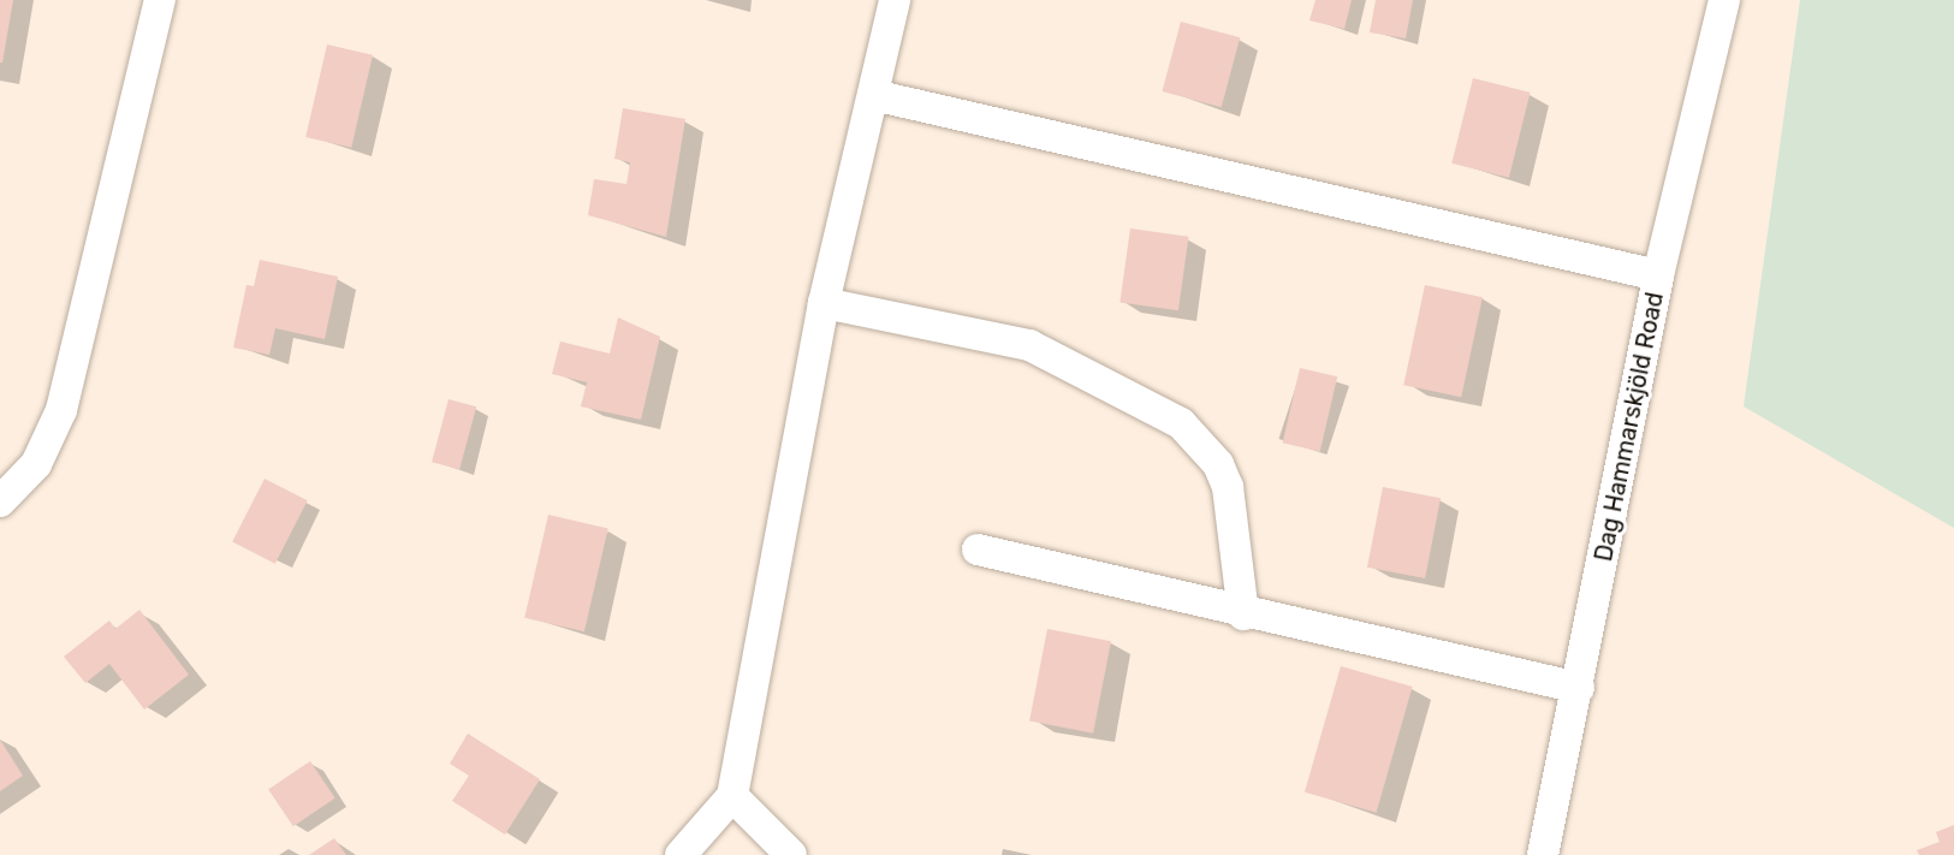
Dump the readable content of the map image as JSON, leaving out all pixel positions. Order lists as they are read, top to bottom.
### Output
{
  "streets": {
    "street": ["Dag Hammarskjöld Road"]
  }
}
